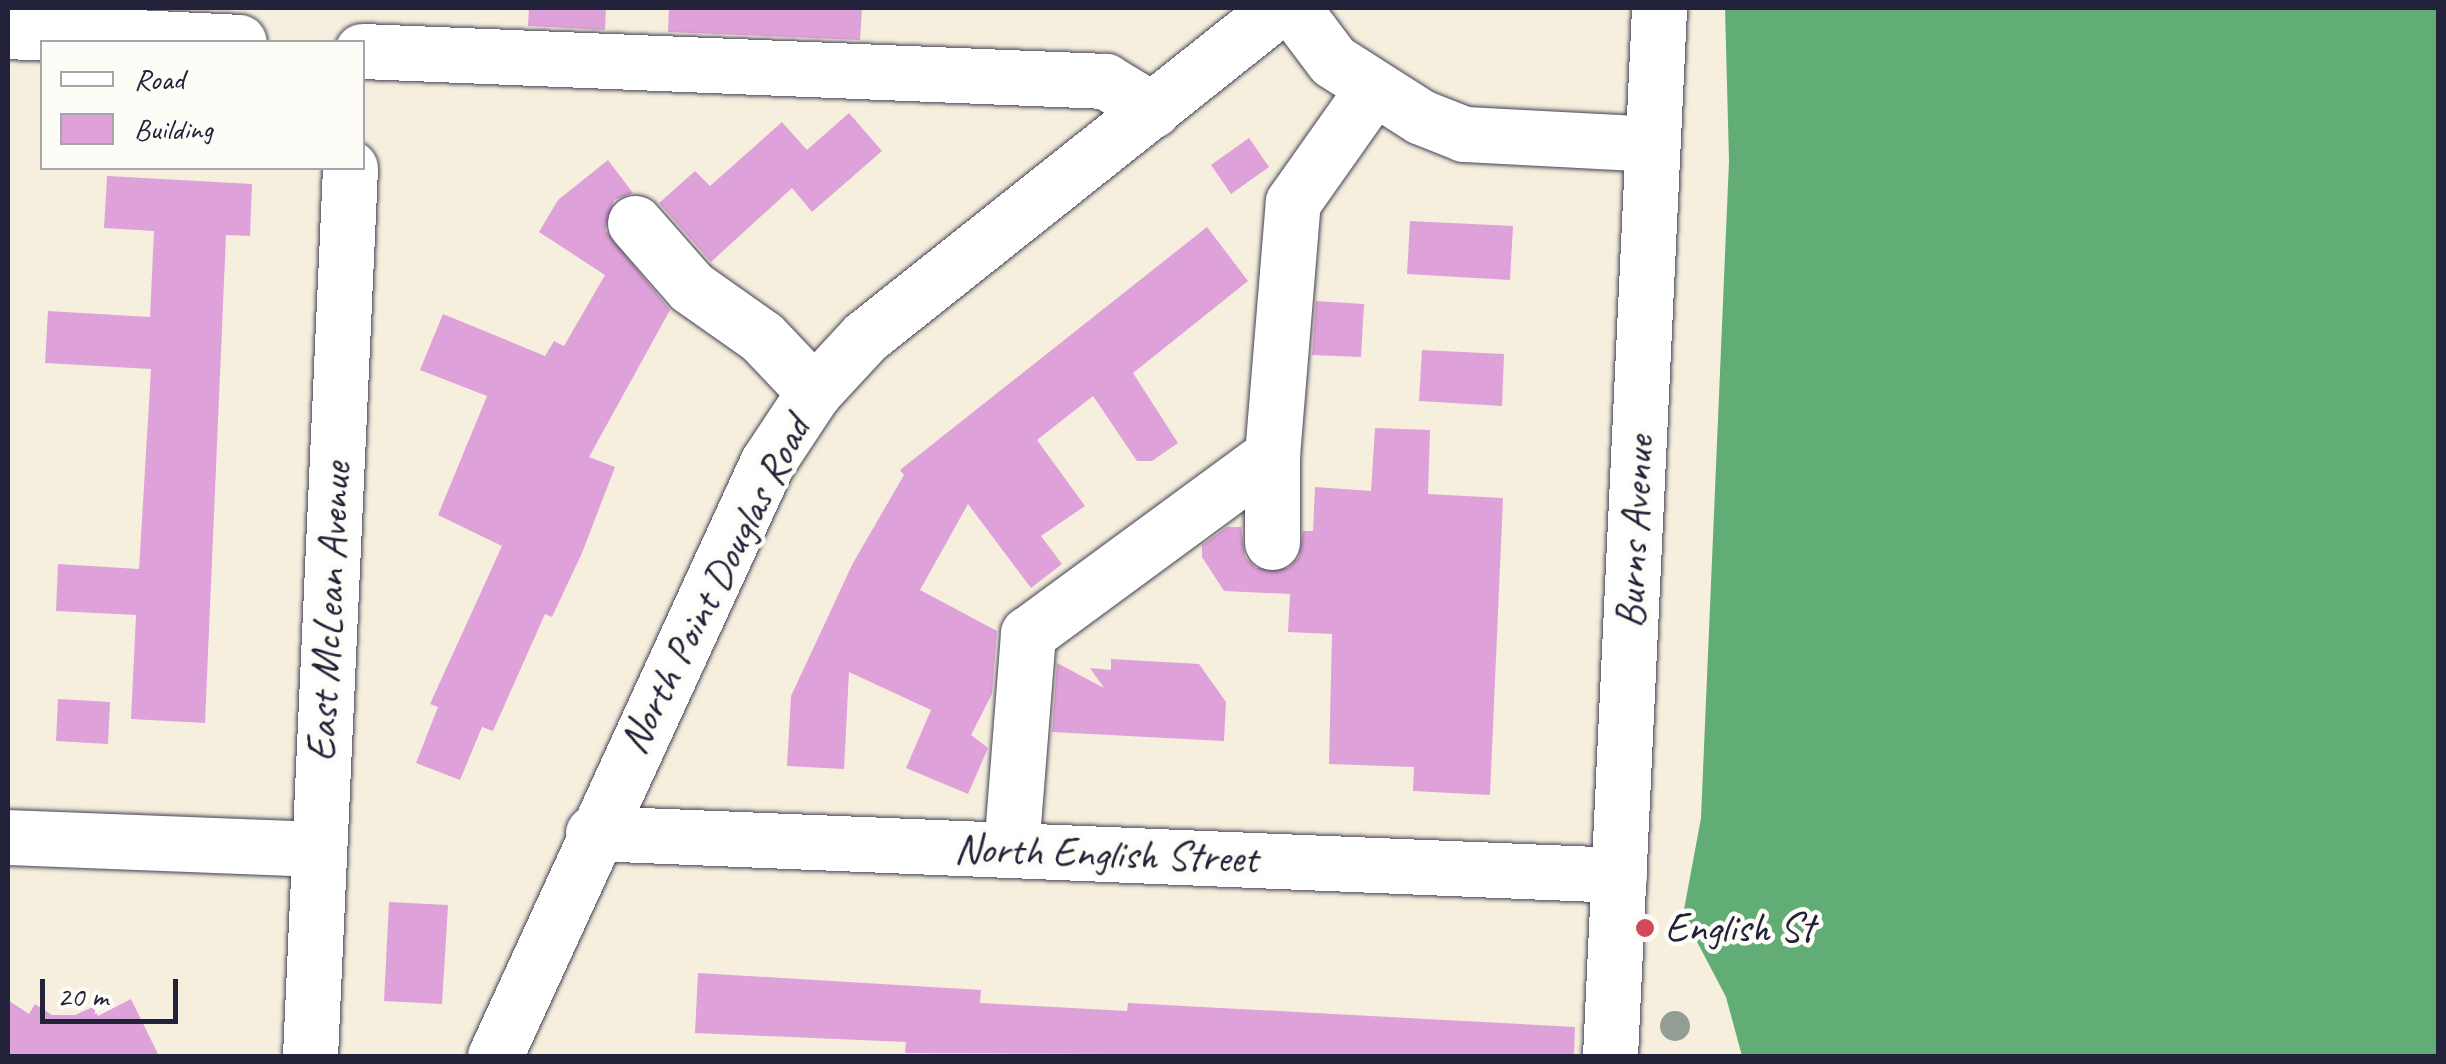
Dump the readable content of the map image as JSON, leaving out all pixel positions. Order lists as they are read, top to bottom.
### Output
{
  "streets": {
    "street": [
      "Burns Avenue",
      "North Point Douglas Road",
      "East McLean Avenue",
      "North English Street"
    ]
  },
  "crossings": [
    ["Burns Avenue", "North English Street"],
    ["North Point Douglas Road", "North English Street"]
  ],
  "places": ["English St"],
  "legend": ["Road", "Building"],
  "scale_bar": "20 m"
}
